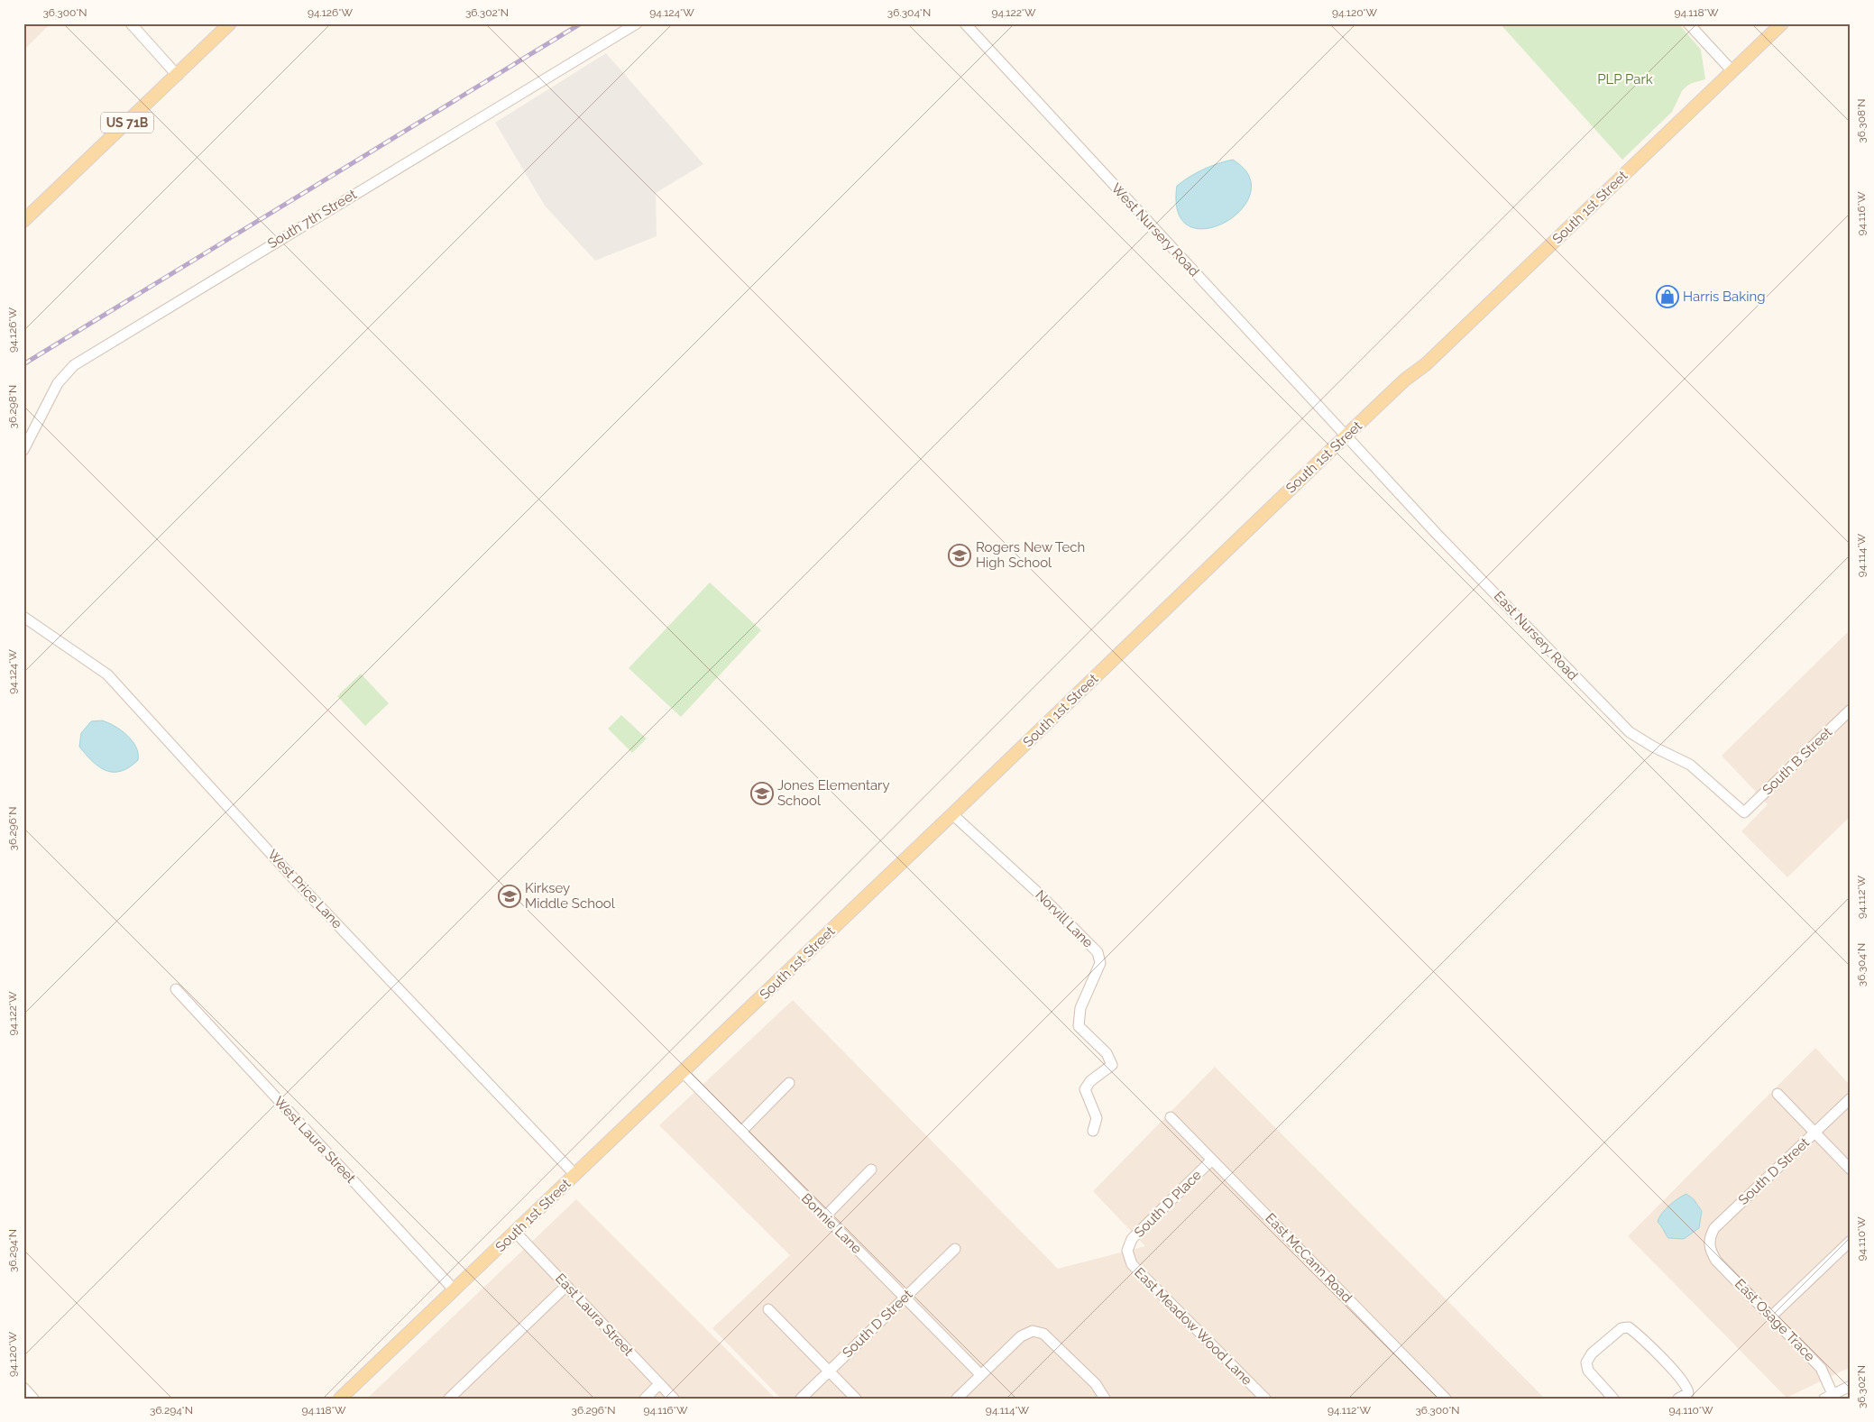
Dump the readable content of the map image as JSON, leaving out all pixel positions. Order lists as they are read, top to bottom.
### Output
{
  "streets": {
    "main road": ["US 71B", "South 1st Street"],
    "street": [
      "South 7th Street",
      "West Nursery Road",
      "East Nursery Road",
      "South B Street",
      "West Price Lane",
      "Norvill Lane",
      "West Laura Street",
      "South D Street",
      "South D Place",
      "Bonnie Lane",
      "East McCann Road",
      "East Laura Street",
      "East Osage Trace",
      "East Meadow Wood Lane"
    ]
  },
  "crossings": [
    ["South 1st Street", "West Nursery Road"],
    ["South 1st Street", "East Nursery Road"],
    ["South 1st Street", "West Price Lane"],
    ["South 1st Street", "Norvill Lane"],
    ["South 1st Street", "West Laura Street"],
    ["South 1st Street", "Bonnie Lane"],
    ["South 1st Street", "East Laura Street"],
    ["West Nursery Road", "East Nursery Road"],
    ["East Nursery Road", "South B Street"],
    ["South D Street", "Bonnie Lane"],
    ["South D Street", "East Osage Trace"],
    ["South D Place", "East McCann Road"],
    ["South D Place", "East Meadow Wood Lane"]
  ],
  "parks": ["PLP Park"],
  "places": {
    "shop": ["Harris Baking"],
    "school or university": ["Rogers New Tech High School", "Jones Elementary School", "Kirksey Middle School"]
  },
  "coordinates": [
    "36.300°N",
    "94.126°W",
    "36.302°N",
    "94.124°W",
    "36.304°N",
    "94.122°W",
    "94.120°W",
    "94.118°W",
    "36.308°N",
    "94.116°W",
    "36.298°N",
    "94.114°W",
    "36.296°N",
    "94.112°W",
    "94.110°W",
    "36.294°N"
  ]
}
